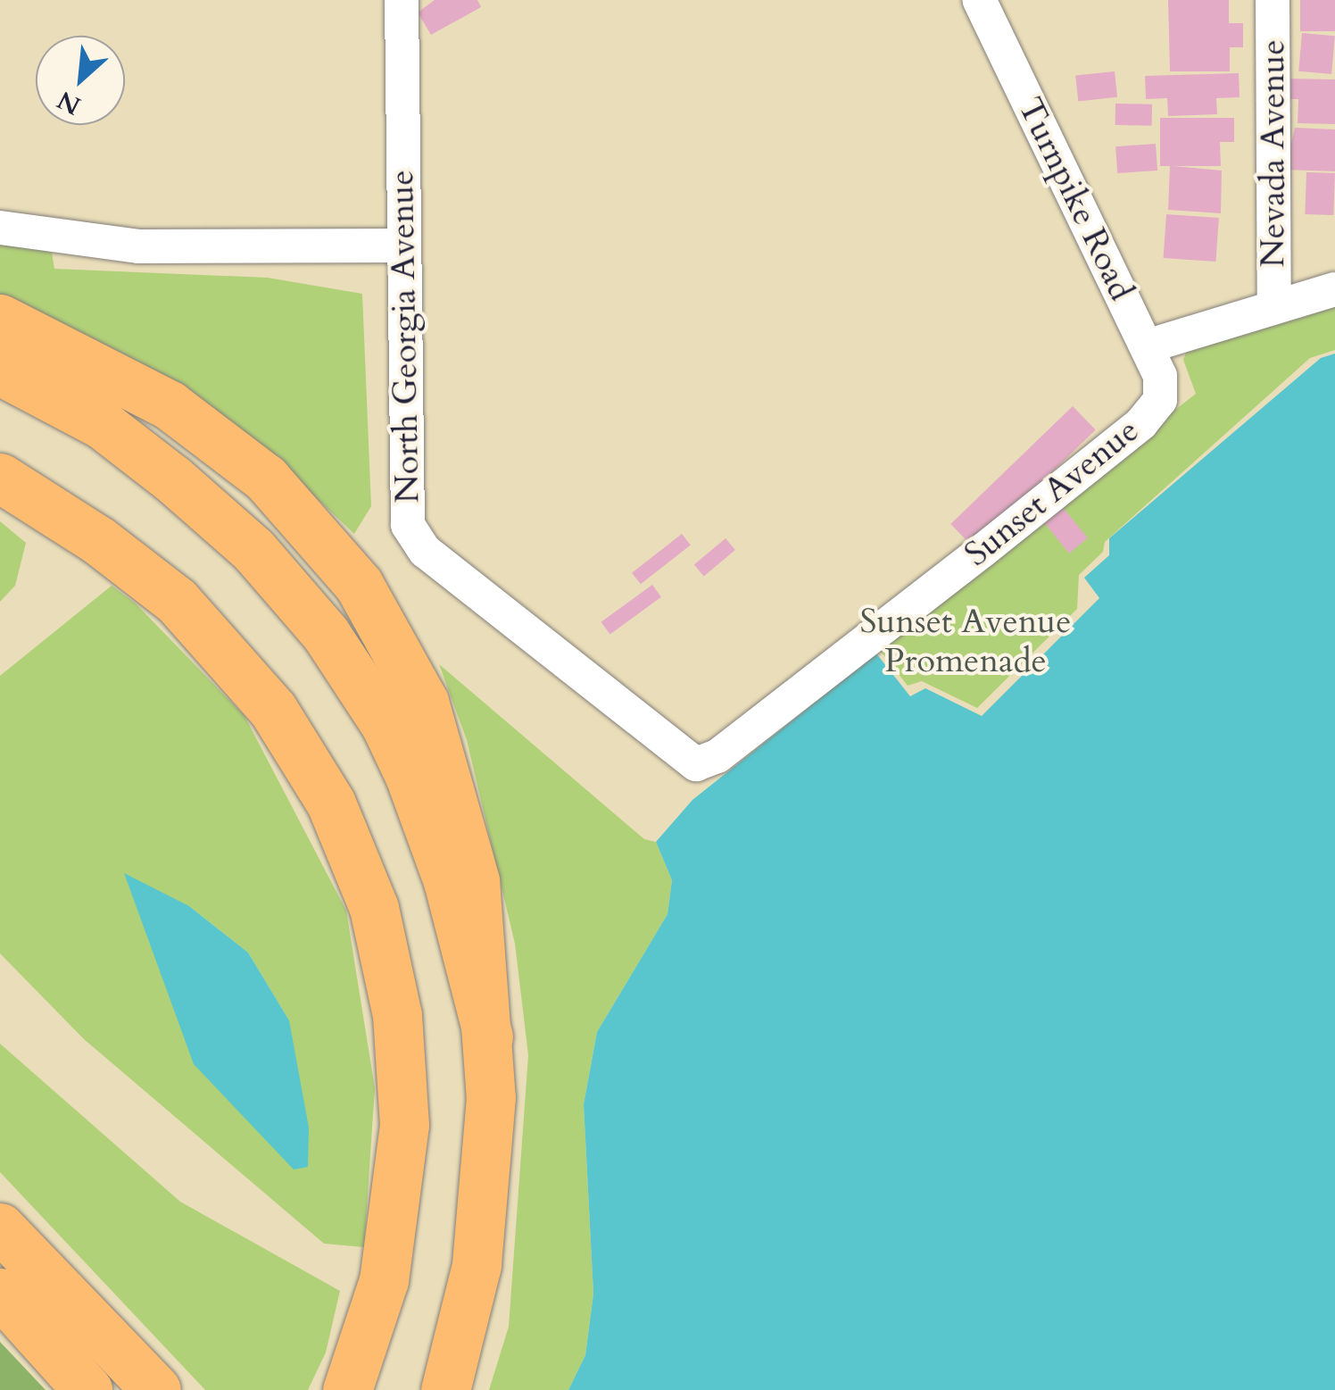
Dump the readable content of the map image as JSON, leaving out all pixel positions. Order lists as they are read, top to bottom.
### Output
{
  "streets": {
    "street": [
      "Nevada Avenue",
      "Turnpike Road",
      "North Georgia Avenue",
      "Sunset Avenue"
    ]
  },
  "crossings": [
    ["Turnpike Road", "Sunset Avenue"],
    ["North Georgia Avenue", "Sunset Avenue"]
  ],
  "parks": ["Sunset Avenue Promenade"],
  "north": "bottom left"
}
